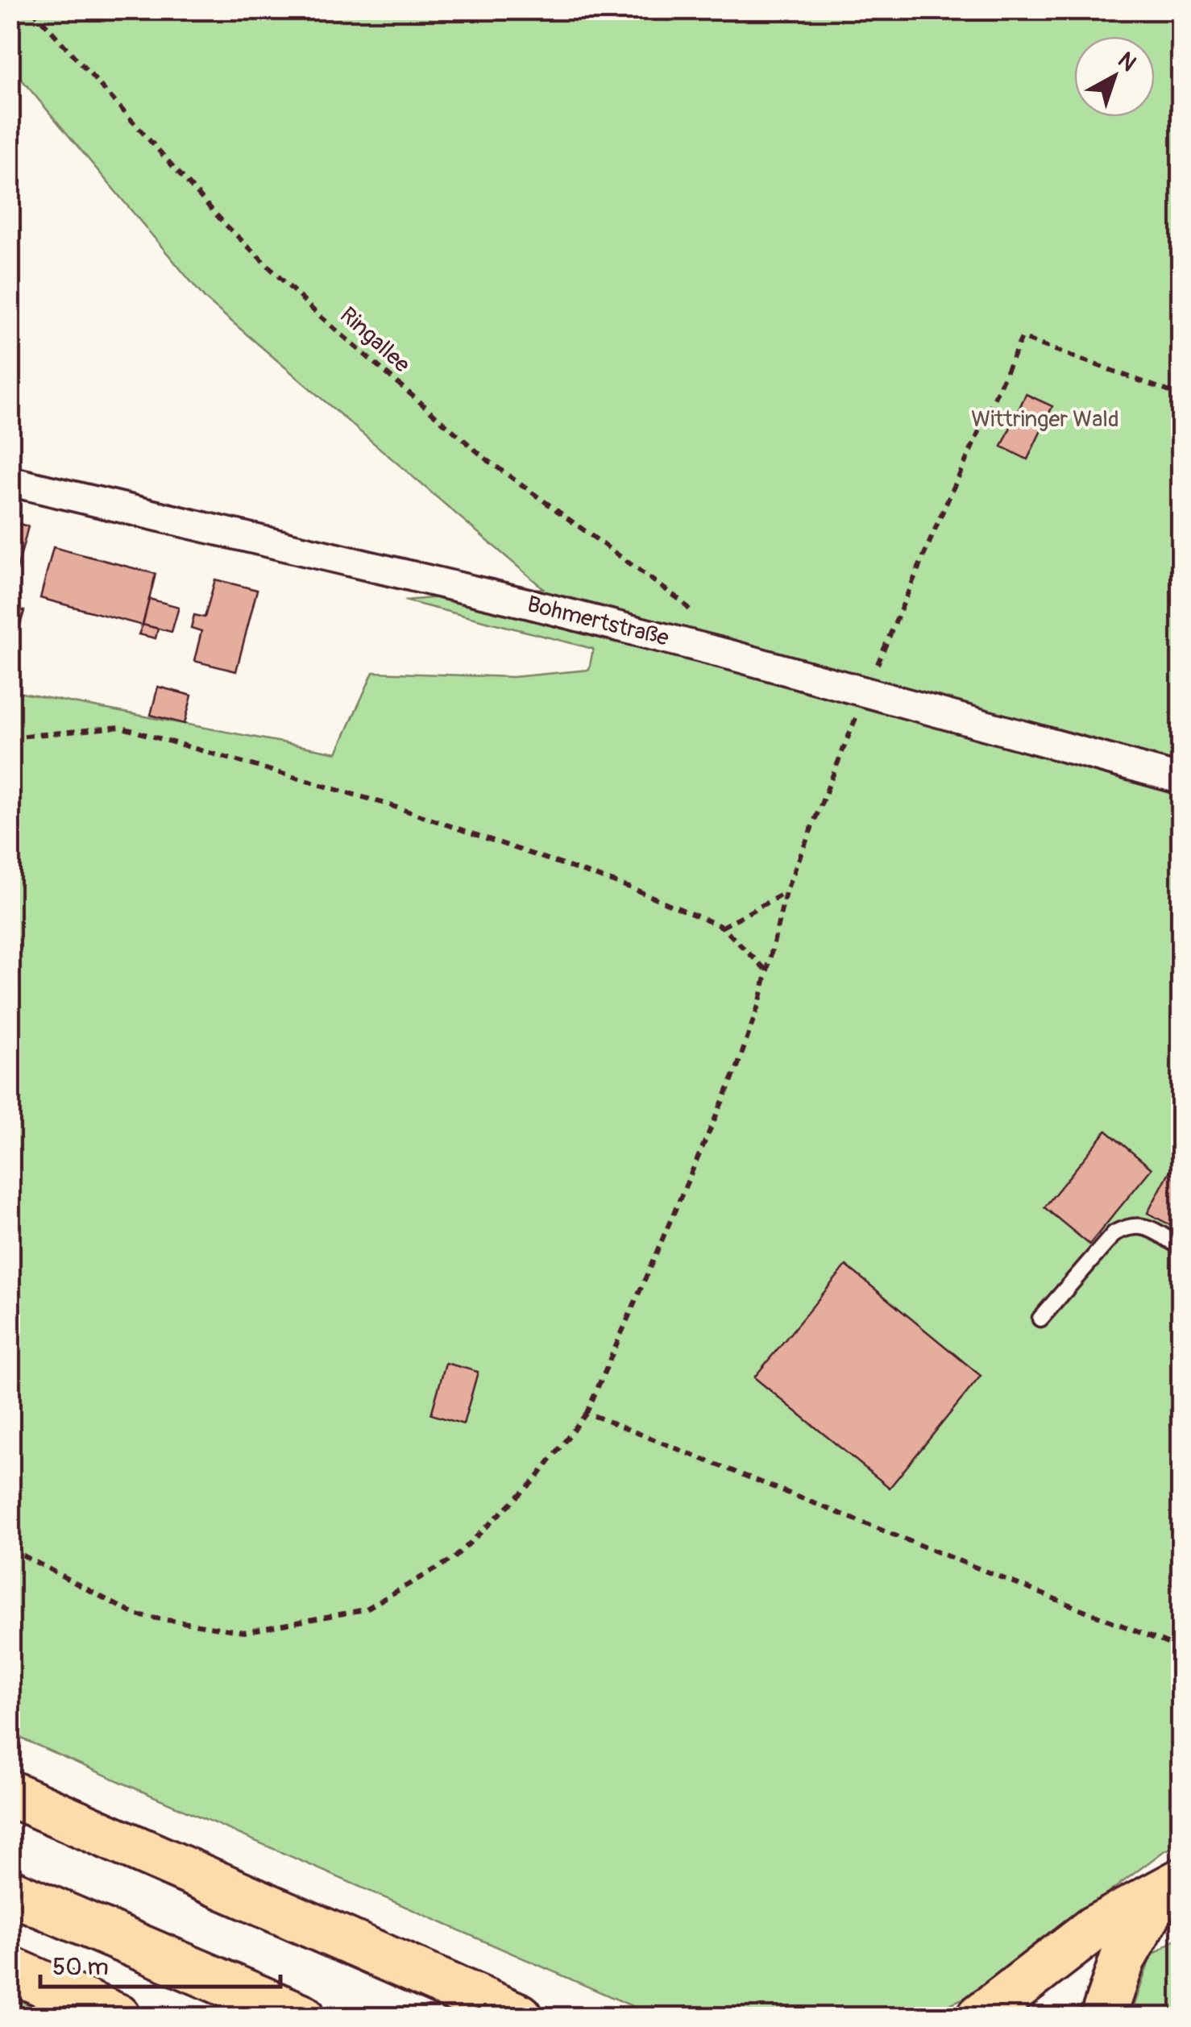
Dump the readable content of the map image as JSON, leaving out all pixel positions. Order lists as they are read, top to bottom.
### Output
{
  "streets": {
    "street": ["Bohmertstraße"],
    "path": ["Ringallee"]
  },
  "crossings": [
    ["Ringallee", "Bohmertstraße"]
  ],
  "parks": ["Wittringer Wald"],
  "scale_bar": "50 m",
  "north": "top right"
}
